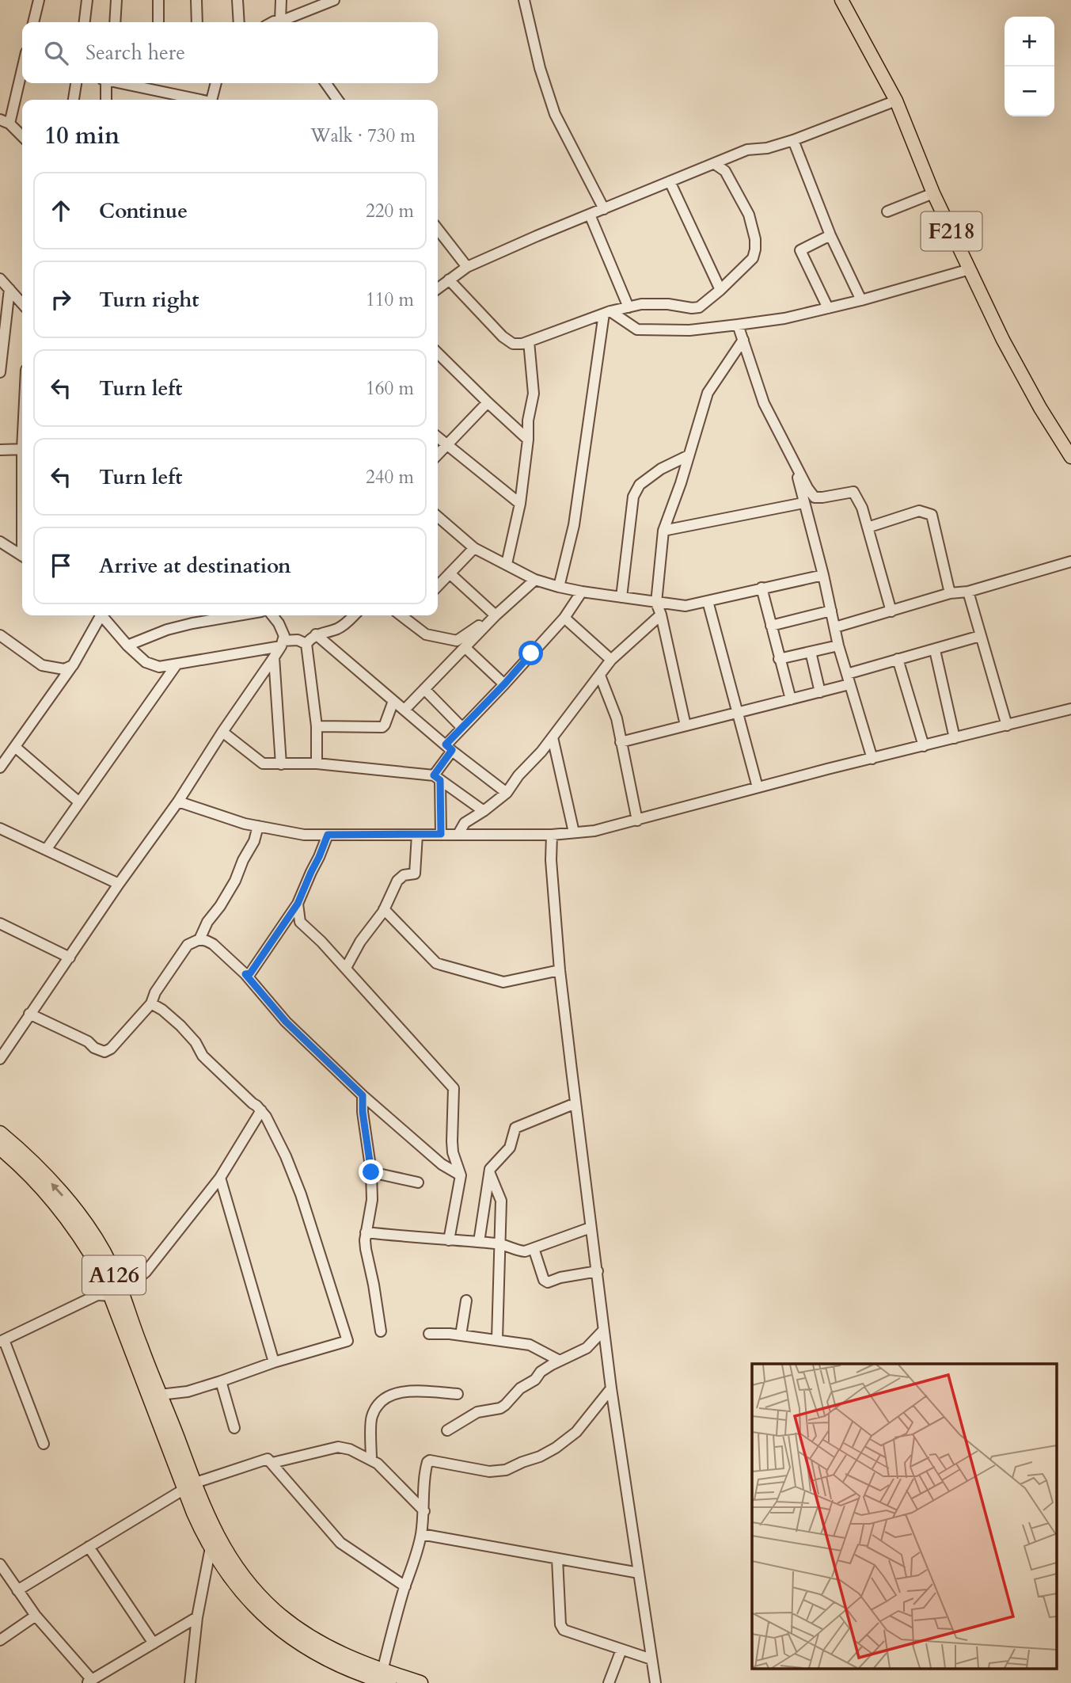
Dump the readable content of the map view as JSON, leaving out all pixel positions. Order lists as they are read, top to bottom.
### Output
{
  "streets": {
    "highway": ["A126"],
    "main road": ["F218"]
  },
  "page": {
    "map_buttons": ["+", "−"],
    "search": "Search here",
    "heading": ["10 min", "Walk · 730 m"],
    "list": [
      ["Continue", "220 m"],
      ["Turn right", "110 m"],
      ["Turn left", "160 m"],
      ["Turn left", "240 m"],
      "Arrive at destination"
    ]
  }
}
